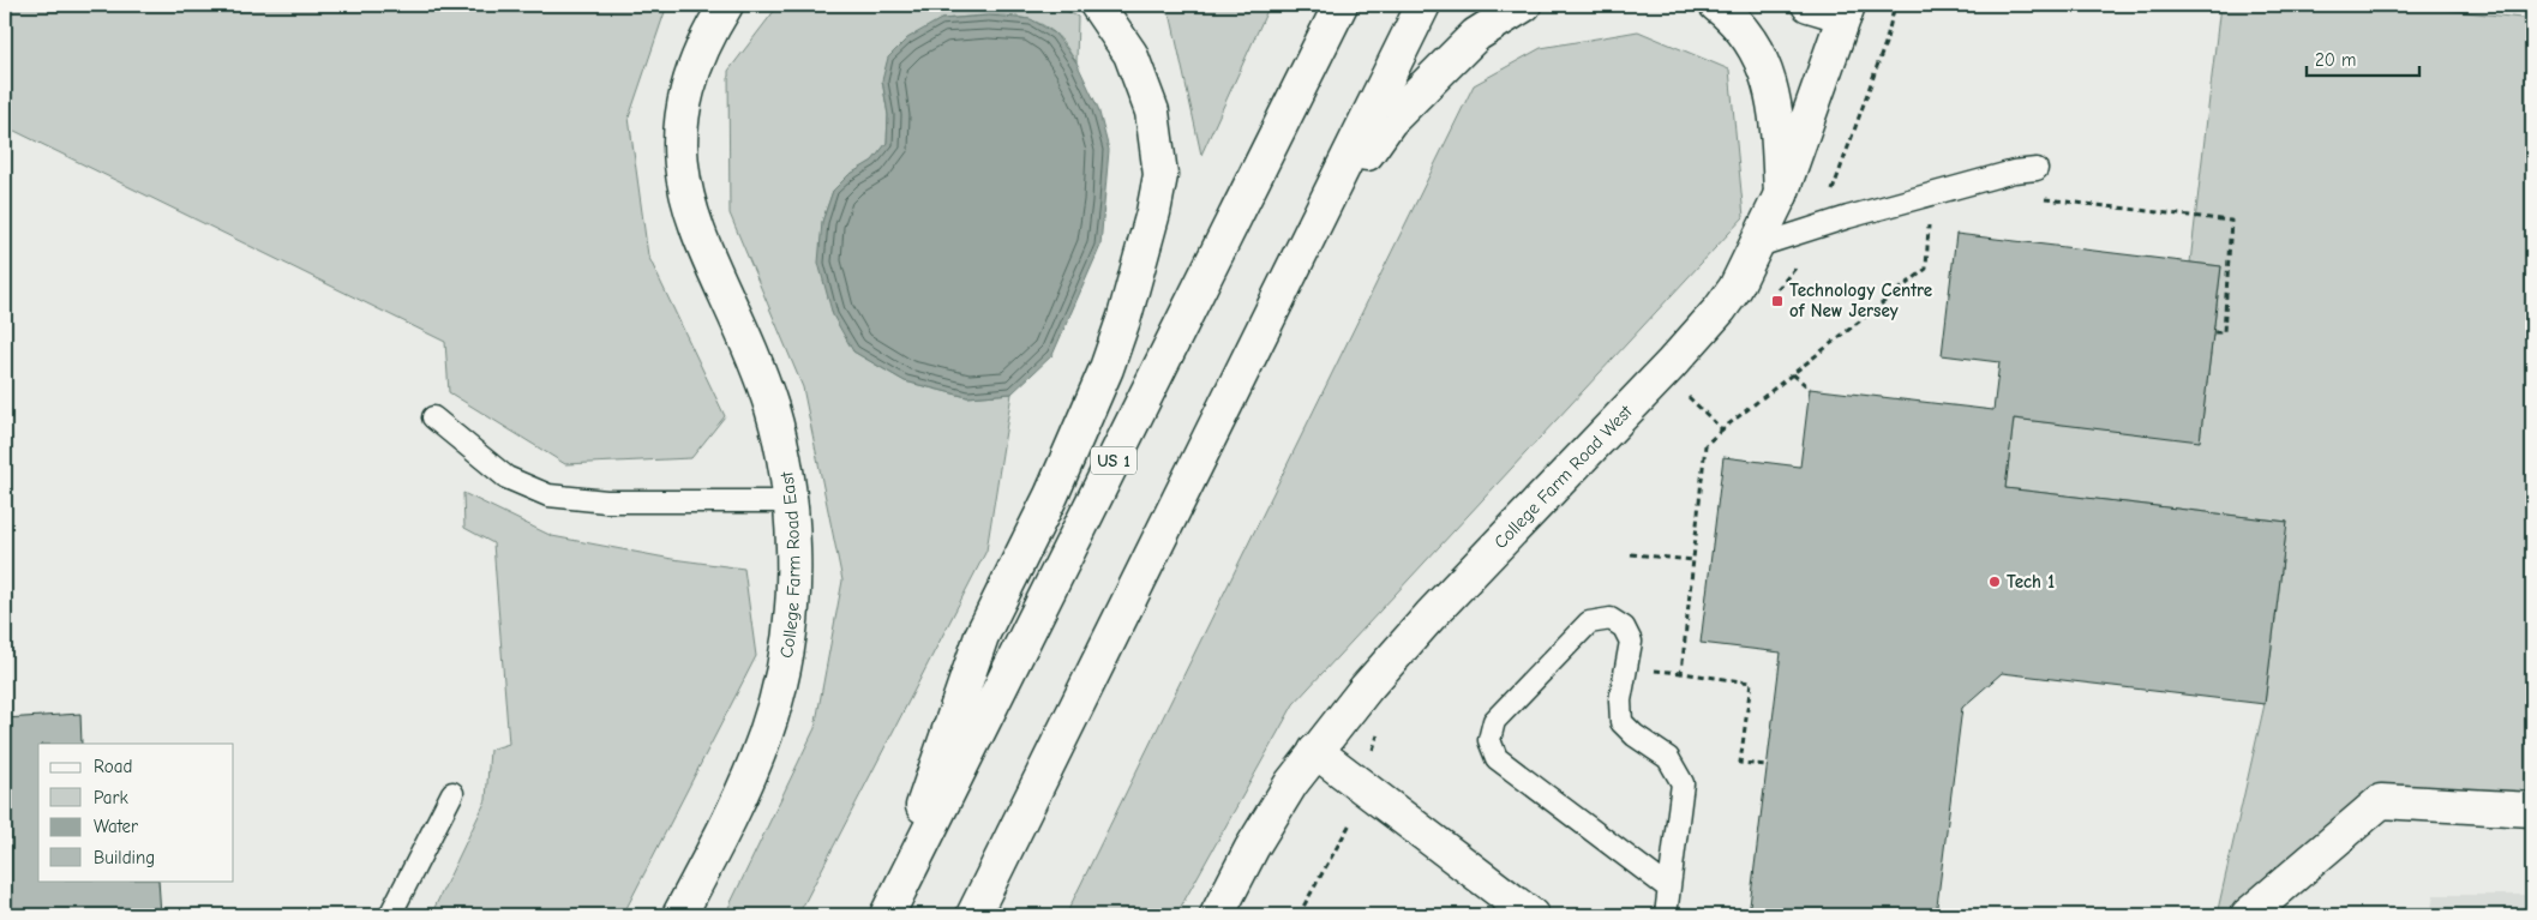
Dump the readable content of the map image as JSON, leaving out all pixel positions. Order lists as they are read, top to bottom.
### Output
{
  "streets": {
    "main road": ["US 1", "College Farm Road West", "College Farm Road East"]
  },
  "places": {
    "transit": ["Technology Centre of New Jersey"],
    "other": ["Tech 1"]
  },
  "legend": [
    "Road",
    "Park",
    "Water",
    "Building"
  ],
  "scale_bar": "20 m"
}
